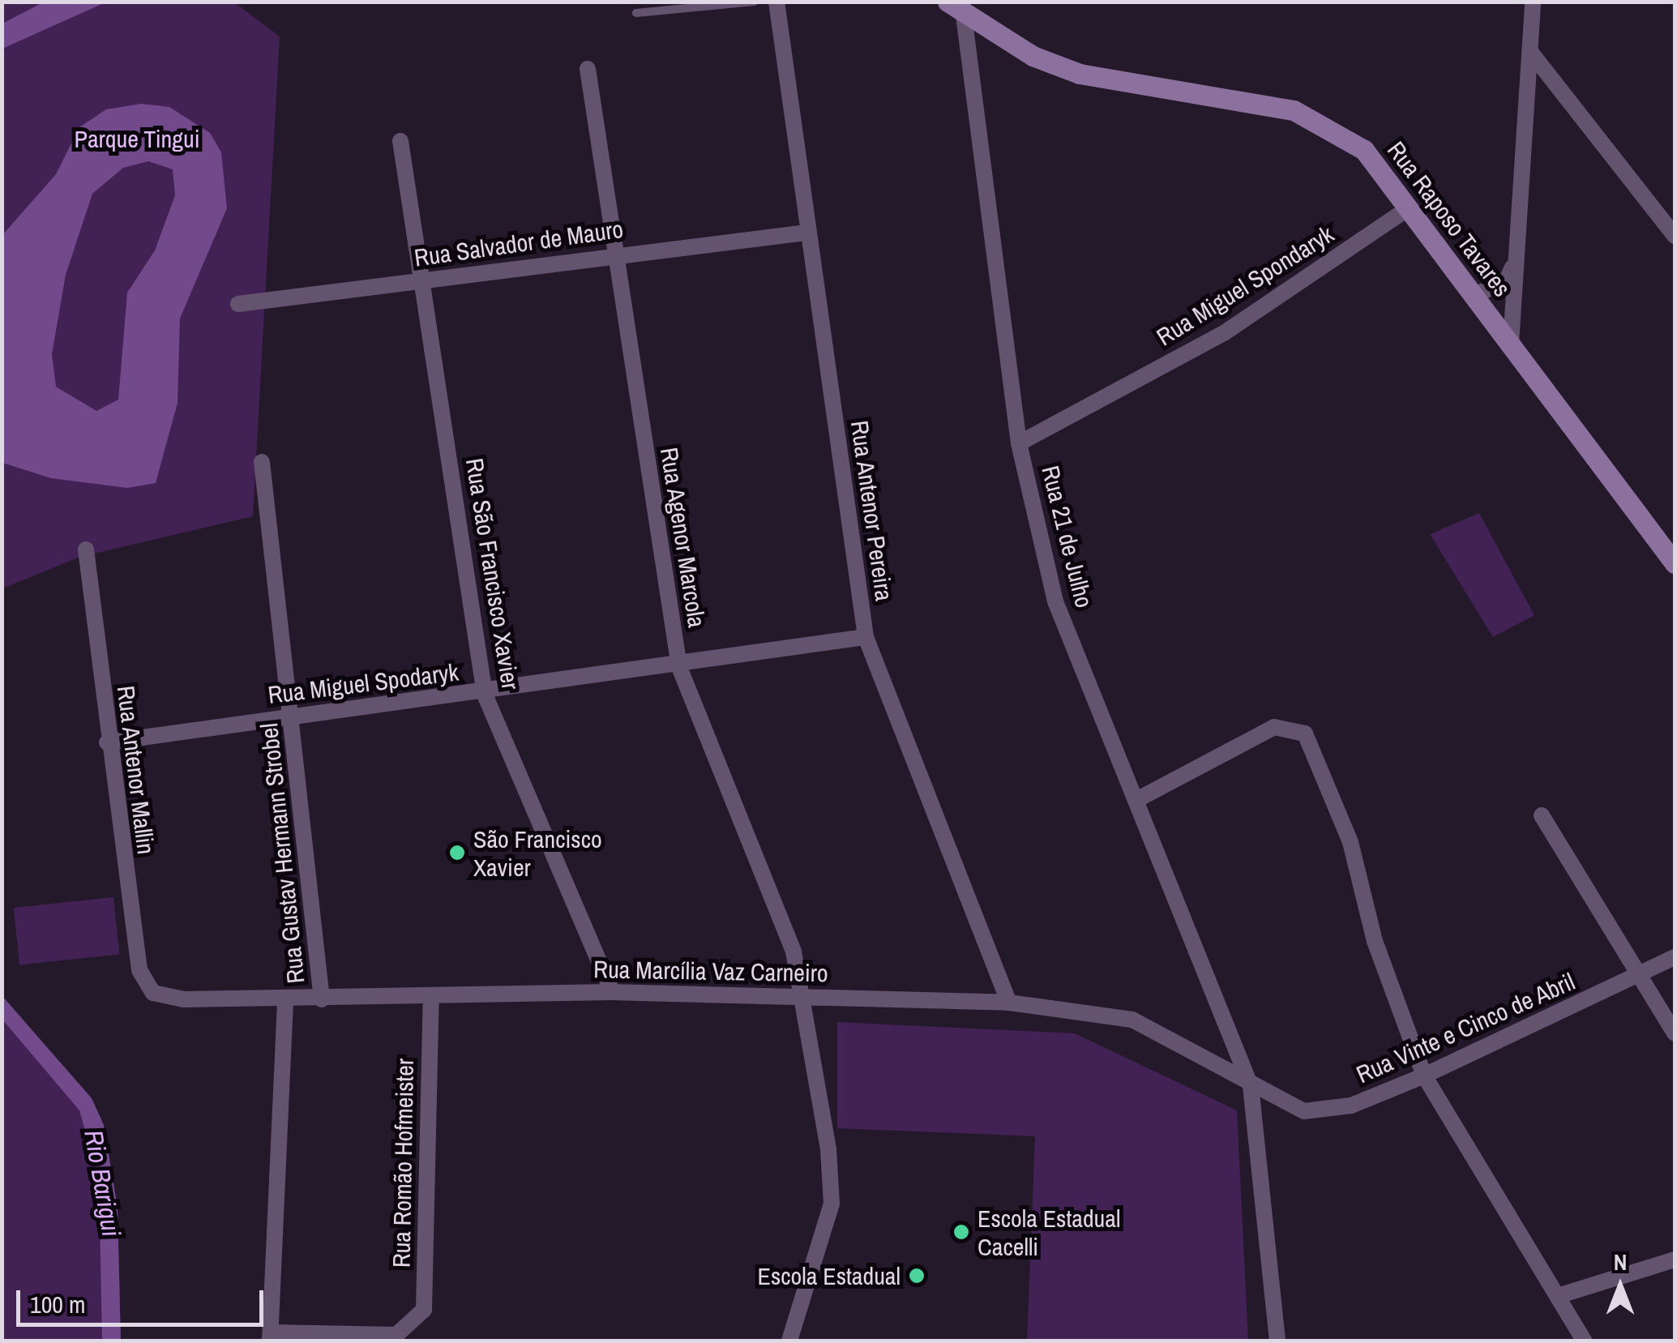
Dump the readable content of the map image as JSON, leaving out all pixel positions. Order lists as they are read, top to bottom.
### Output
{
  "streets": {
    "main road": ["Rua Raposo Tavares"],
    "street": [
      "Rua Salvador de Mauro",
      "Rua Miguel Spondaryk",
      "Rua Antenor Pereira",
      "Rua 21 de Julho",
      "Rua Agenor Marcola",
      "Rua São Francisco Xavier",
      "Rua Miguel Spodaryk",
      "Rua Antenor Mallin",
      "Rua Gustav Hermann Strobel",
      "Rua Marcília Vaz Carneiro",
      "Rua Vinte e Cinco de Abril",
      "Rua Romão Hofmeister"
    ]
  },
  "crossings": [
    ["Rua Raposo Tavares", "Rua Miguel Spondaryk"],
    ["Rua Raposo Tavares", "Rua 21 de Julho"],
    ["Rua Salvador de Mauro", "Rua Antenor Pereira"],
    ["Rua Salvador de Mauro", "Rua Agenor Marcola"],
    ["Rua Salvador de Mauro", "Rua São Francisco Xavier"],
    ["Rua Miguel Spondaryk", "Rua 21 de Julho"],
    ["Rua Antenor Pereira", "Rua Miguel Spodaryk"],
    ["Rua Antenor Pereira", "Rua Marcília Vaz Carneiro"],
    ["Rua 21 de Julho", "Rua Marcília Vaz Carneiro"],
    ["Rua Agenor Marcola", "Rua Miguel Spodaryk"],
    ["Rua Agenor Marcola", "Rua Marcília Vaz Carneiro"],
    ["Rua São Francisco Xavier", "Rua Miguel Spodaryk"],
    ["Rua São Francisco Xavier", "Rua Marcília Vaz Carneiro"],
    ["Rua Miguel Spodaryk", "Rua Antenor Mallin"],
    ["Rua Miguel Spodaryk", "Rua Gustav Hermann Strobel"],
    ["Rua Antenor Mallin", "Rua Marcília Vaz Carneiro"],
    ["Rua Gustav Hermann Strobel", "Rua Marcília Vaz Carneiro"],
    ["Rua Marcília Vaz Carneiro", "Rua Vinte e Cinco de Abril"],
    ["Rua Marcília Vaz Carneiro", "Rua Romão Hofmeister"]
  ],
  "water": ["Rio Barigui"],
  "parks": ["Parque Tingui"],
  "places": ["São Francisco Xavier", "Escola Estadual Cacelli", "Escola Estadual"],
  "scale_bar": "100 m",
  "north": "top"
}
